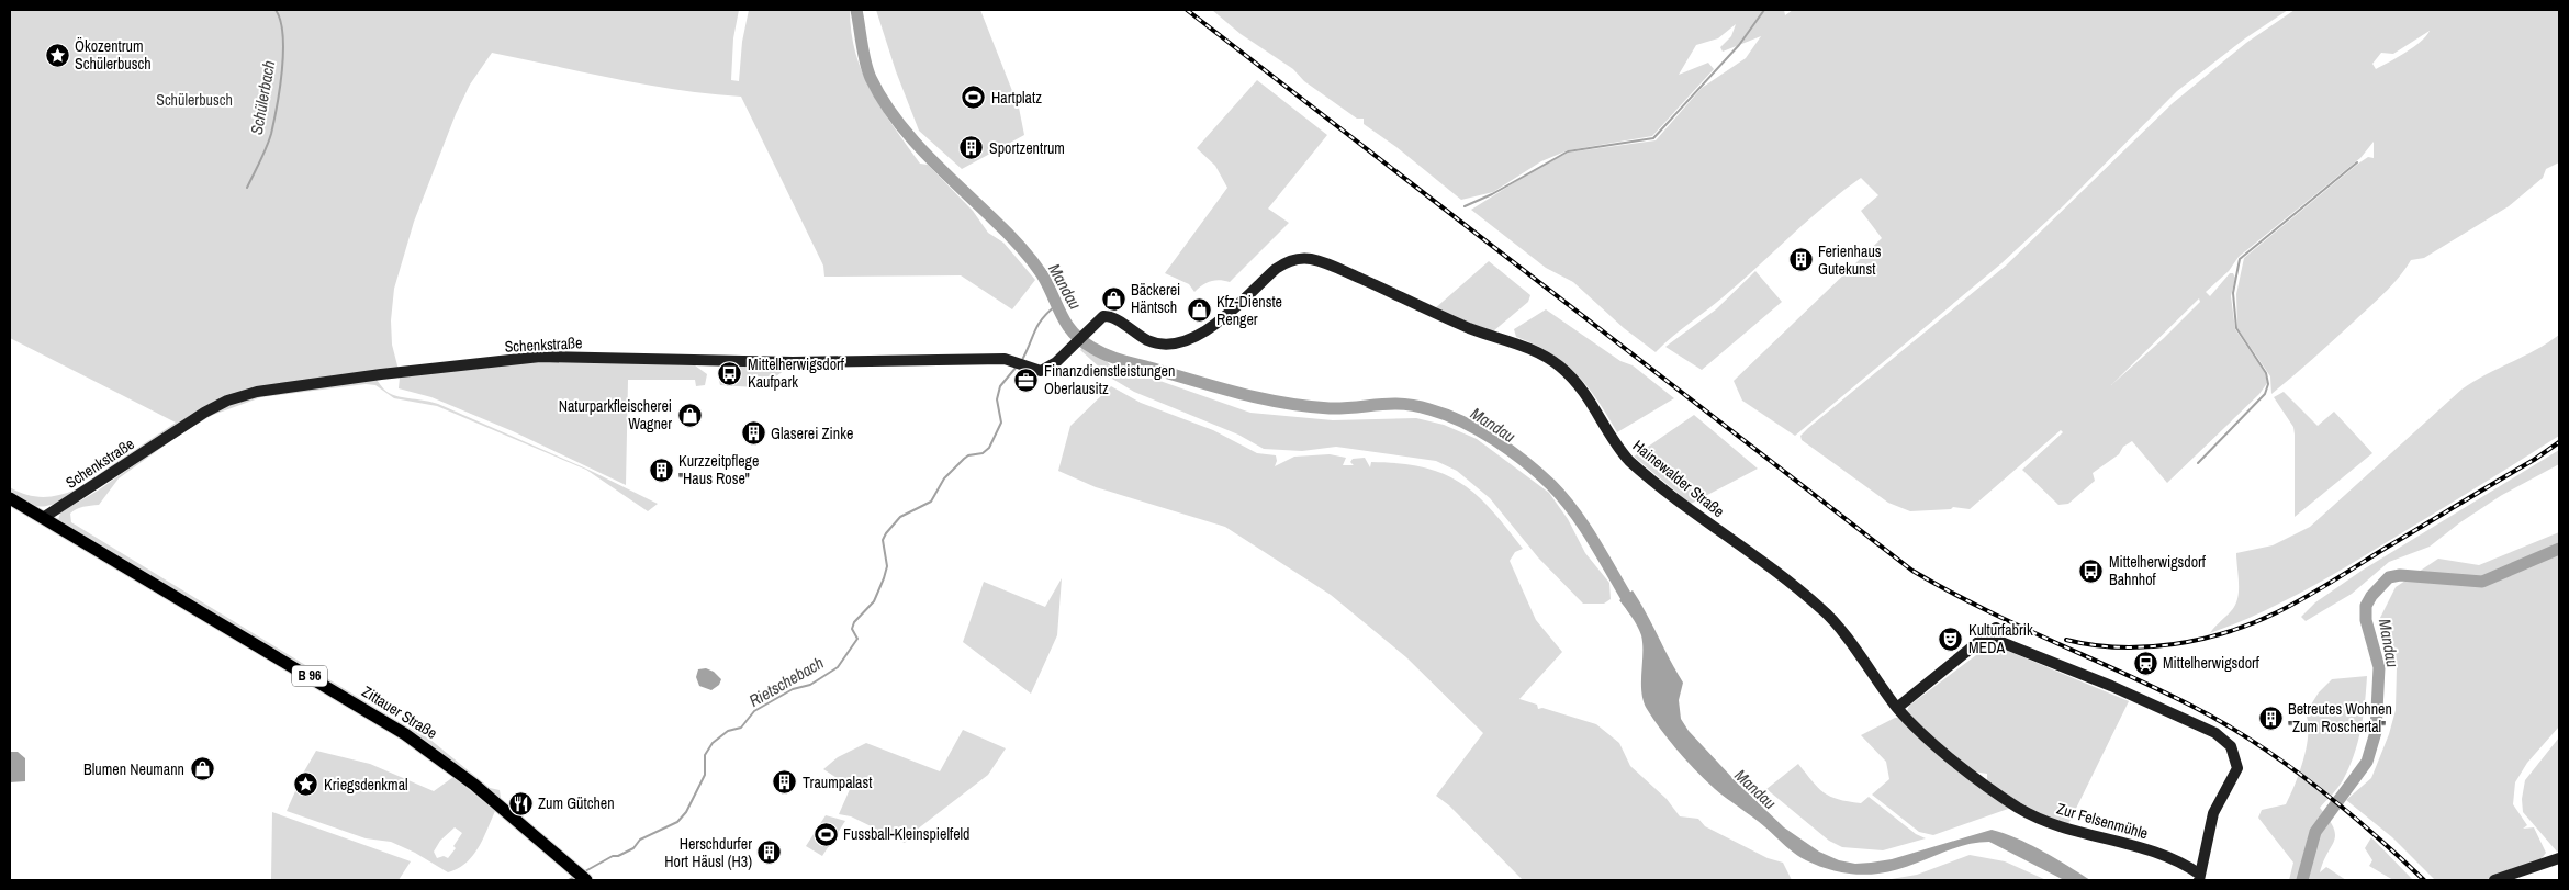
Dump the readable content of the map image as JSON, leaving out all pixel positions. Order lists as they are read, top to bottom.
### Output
{
  "streets": {
    "main road": [
      "Schenkstraße",
      "Hainewalder Straße",
      "B 96",
      "Zittauer Straße",
      "Zur Felsenmühle"
    ]
  },
  "crossings": [
    ["Schenkstraße", "Hainewalder Straße"],
    ["Schenkstraße", "B 96"],
    ["Schenkstraße", "Zittauer Straße"],
    ["Hainewalder Straße", "Zur Felsenmühle"],
    ["B 96", "Zittauer Straße"]
  ],
  "water": ["Schülerbach", "Mandau", "Rietschebach"],
  "parks": ["Schülerbusch"],
  "places": {
    "place": ["Ökozentrum Schülerbusch", "Kriegsdenkmal"],
    "sports": ["Hartplatz", "Fussball-Kleinspielfeld"],
    "building": [
      "Sportzentrum",
      "Ferienhaus Gutekunst",
      "Glaserei Zinke",
      "Kurzzeitpflege \"Haus Rose\"",
      "Betreutes Wohnen \"Zum Roschertal\"",
      "Traumpalast",
      "Herschdurfer Hort Häusl (H3)"
    ],
    "shop": [
      "Bäckerei Häntsch",
      "Kfz-Dienste Renger",
      "Naturparkfleischerei Wagner",
      "Blumen Neumann"
    ],
    "bus stop": ["Mittelherwigsdorf Kaufpark", "Mittelherwigsdorf Bahnhof"],
    "office": ["Finanzdienstleistungen Oberlausitz"],
    "theatre": ["Kulturfabrik MEDA"],
    "station": ["Mittelherwigsdorf"],
    "restaurant": ["Zum Gütchen"]
  }
}
